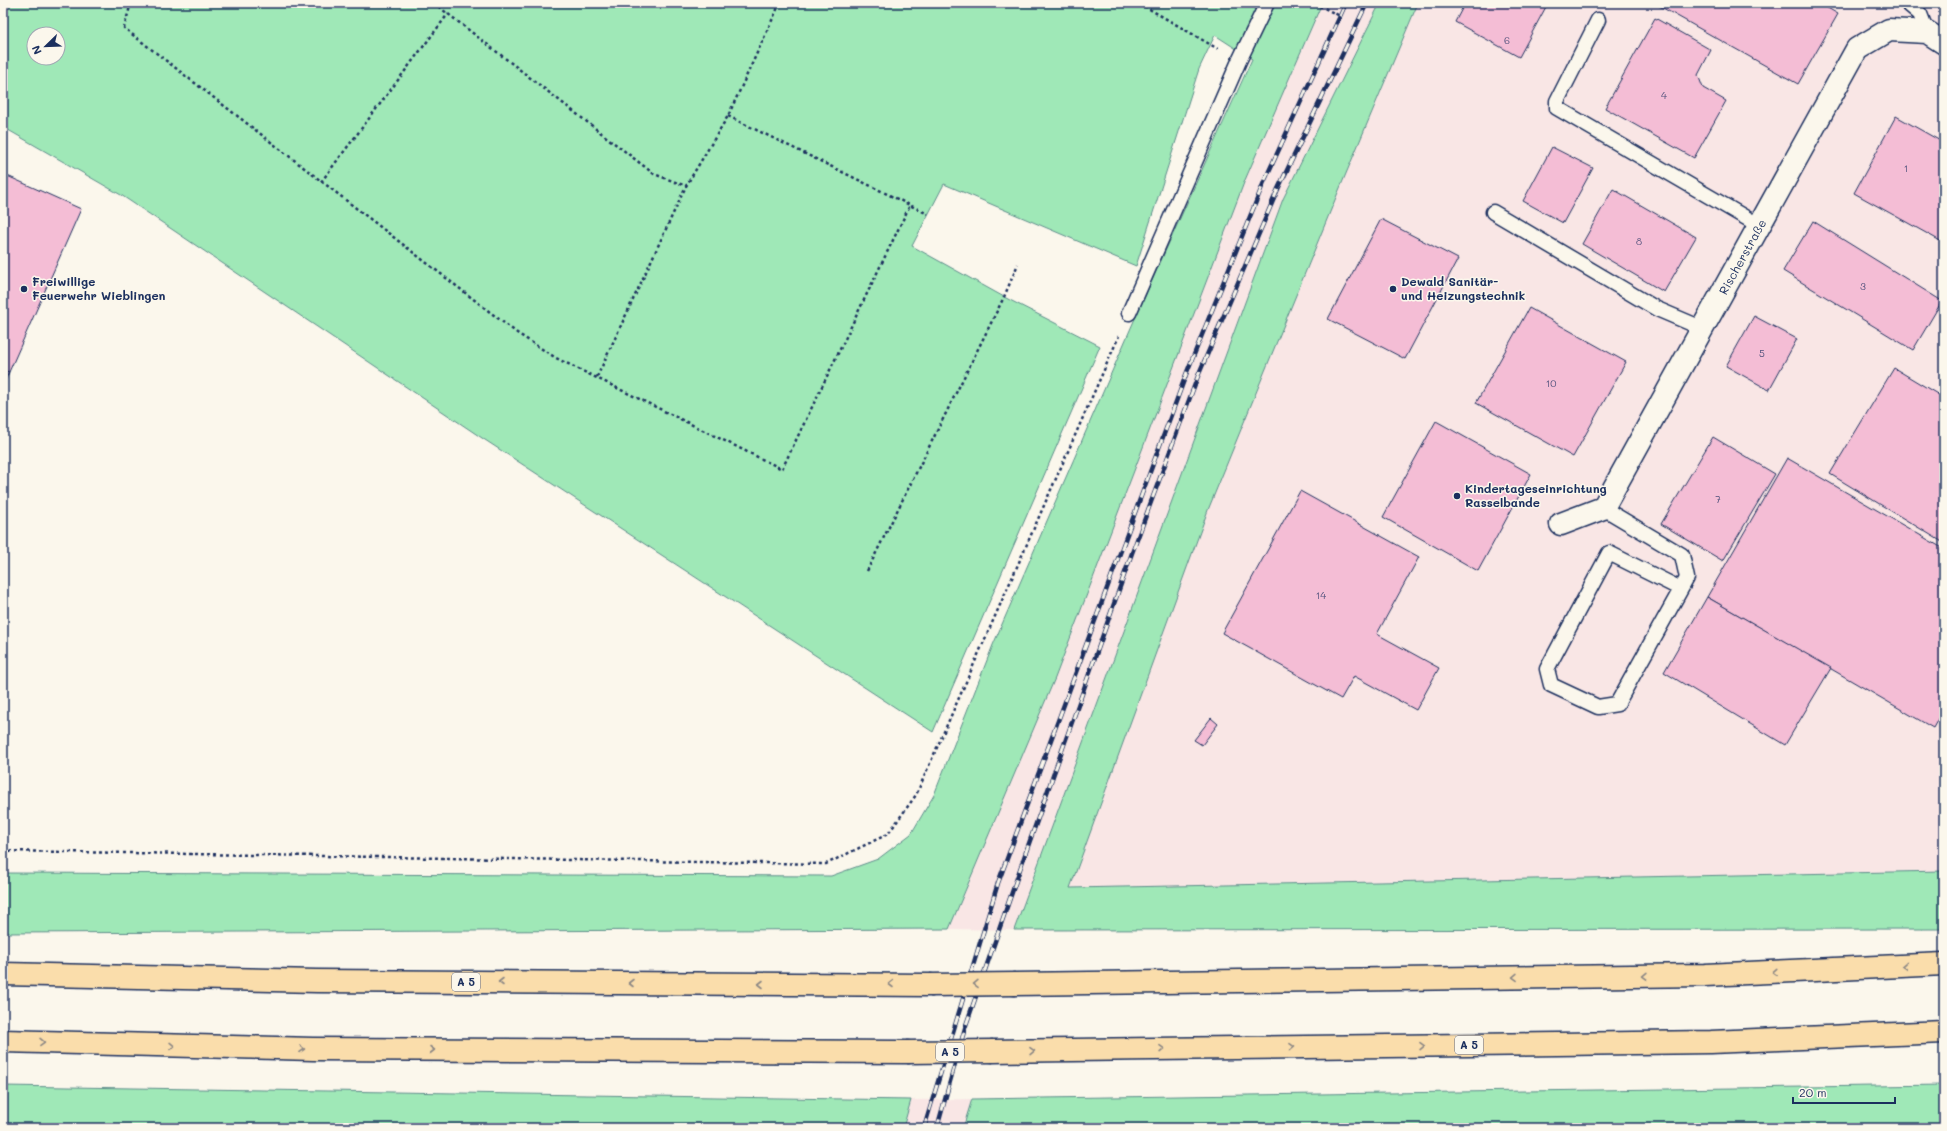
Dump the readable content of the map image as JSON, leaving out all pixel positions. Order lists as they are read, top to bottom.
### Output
{
  "streets": {
    "highway": ["A 5"],
    "street": ["Rischerstraße"]
  },
  "places": ["Freiwillige Feuerwehr Wieblingen", "Dewald Sanitär- und Heizungstechnik", "Kindertageseinrichtung Rasselbande"],
  "house_numbers": [
    "6",
    "4",
    "1",
    "8",
    "3",
    "5",
    "10",
    "7",
    "14"
  ],
  "scale_bar": "20 m",
  "north": "bottom left"
}
